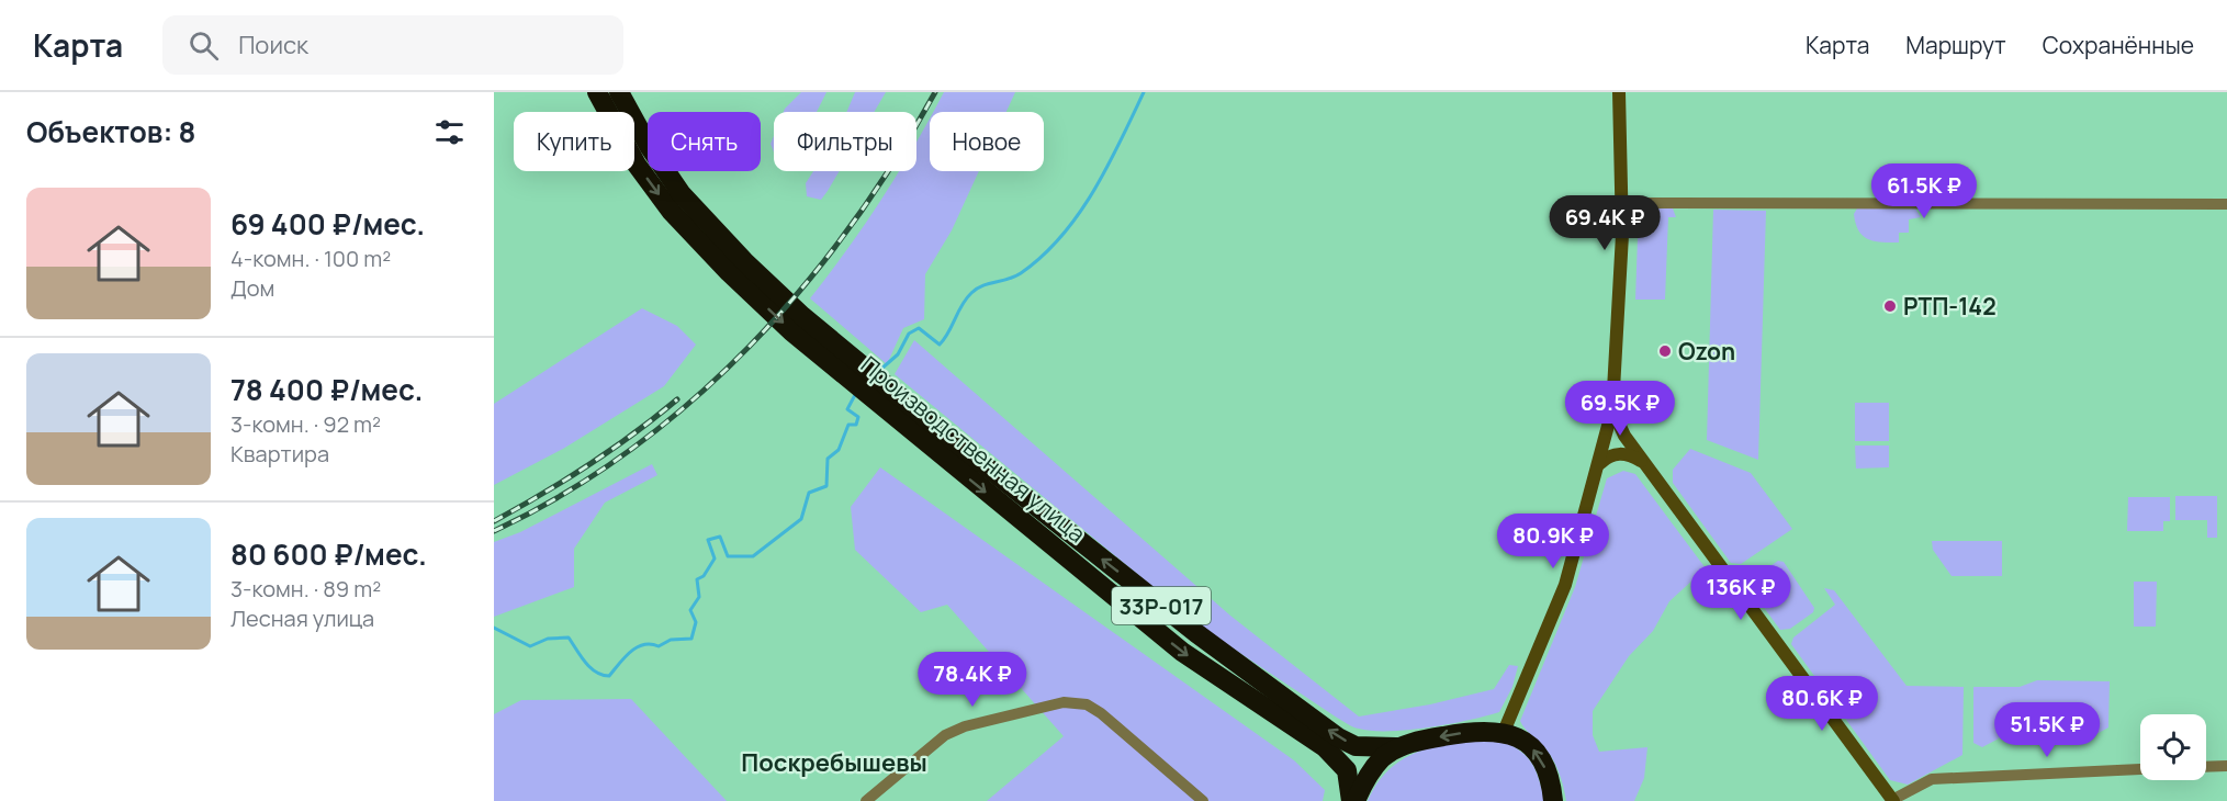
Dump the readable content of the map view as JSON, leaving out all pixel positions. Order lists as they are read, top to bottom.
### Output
{
  "streets": {
    "highway": ["Производственная улица", "33Р-017"]
  },
  "crossings": [
    ["Производственная улица", "33Р-017"]
  ],
  "districts": ["Поскребышевы"],
  "places": ["РТП-142", "Ozon"],
  "page": {
    "header": "Карта",
    "search": "Поиск",
    "nav": ["Карта", "Маршрут", "Сохранённые"],
    "heading": "Объектов: 8",
    "chip": [
      "Купить",
      "Снять",
      "Фильтры",
      "Новое"
    ],
    "price": [
      "61.5K ₽",
      "69.4K ₽",
      "69.5K ₽",
      "80.9K ₽",
      "136K ₽",
      "78.4K ₽",
      "80.6K ₽",
      "51.5K ₽"
    ],
    "list": [
      {
        "name": "69 400 ₽/мес.",
        "note": "4-комн. · 100 m² · Дом"
      },
      {
        "name": "78 400 ₽/мес.",
        "note": "3-комн. · 92 m² · Квартира"
      },
      {
        "name": "80 600 ₽/мес.",
        "note": "3-комн. · 89 m² · Лесная улица"
      }
    ]
  }
}
